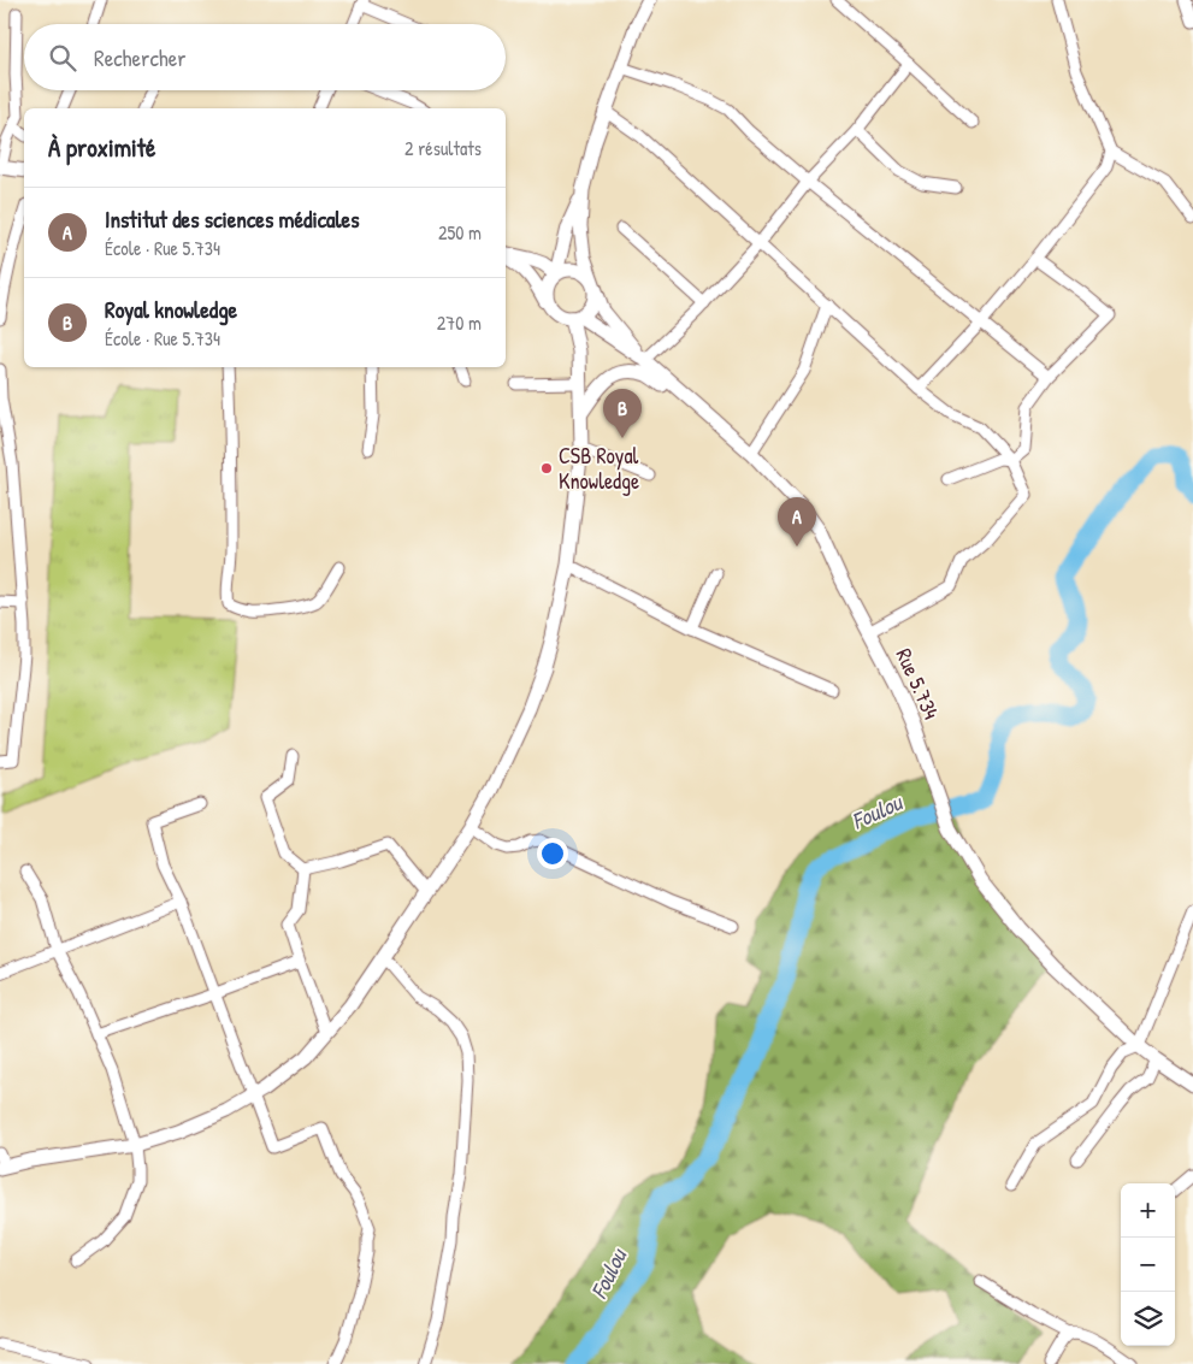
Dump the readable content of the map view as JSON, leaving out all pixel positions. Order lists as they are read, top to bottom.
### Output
{
  "streets": {
    "street": ["Rue 5.734"]
  },
  "water": ["Foulou"],
  "places": ["CSB Royal Knowledge"],
  "page": {
    "search": "Rechercher",
    "heading": ["À proximité", "2 résultats"],
    "list": [
      {
        "mark": "A",
        "name": "Institut des sciences médicales",
        "note": "École · Rue 5.734",
        "value": "250 m"
      },
      {
        "mark": "B",
        "name": "Royal knowledge",
        "note": "École · Rue 5.734",
        "value": "270 m"
      }
    ],
    "pins": ["B", "A"],
    "map_buttons": ["+", "−"]
  }
}
